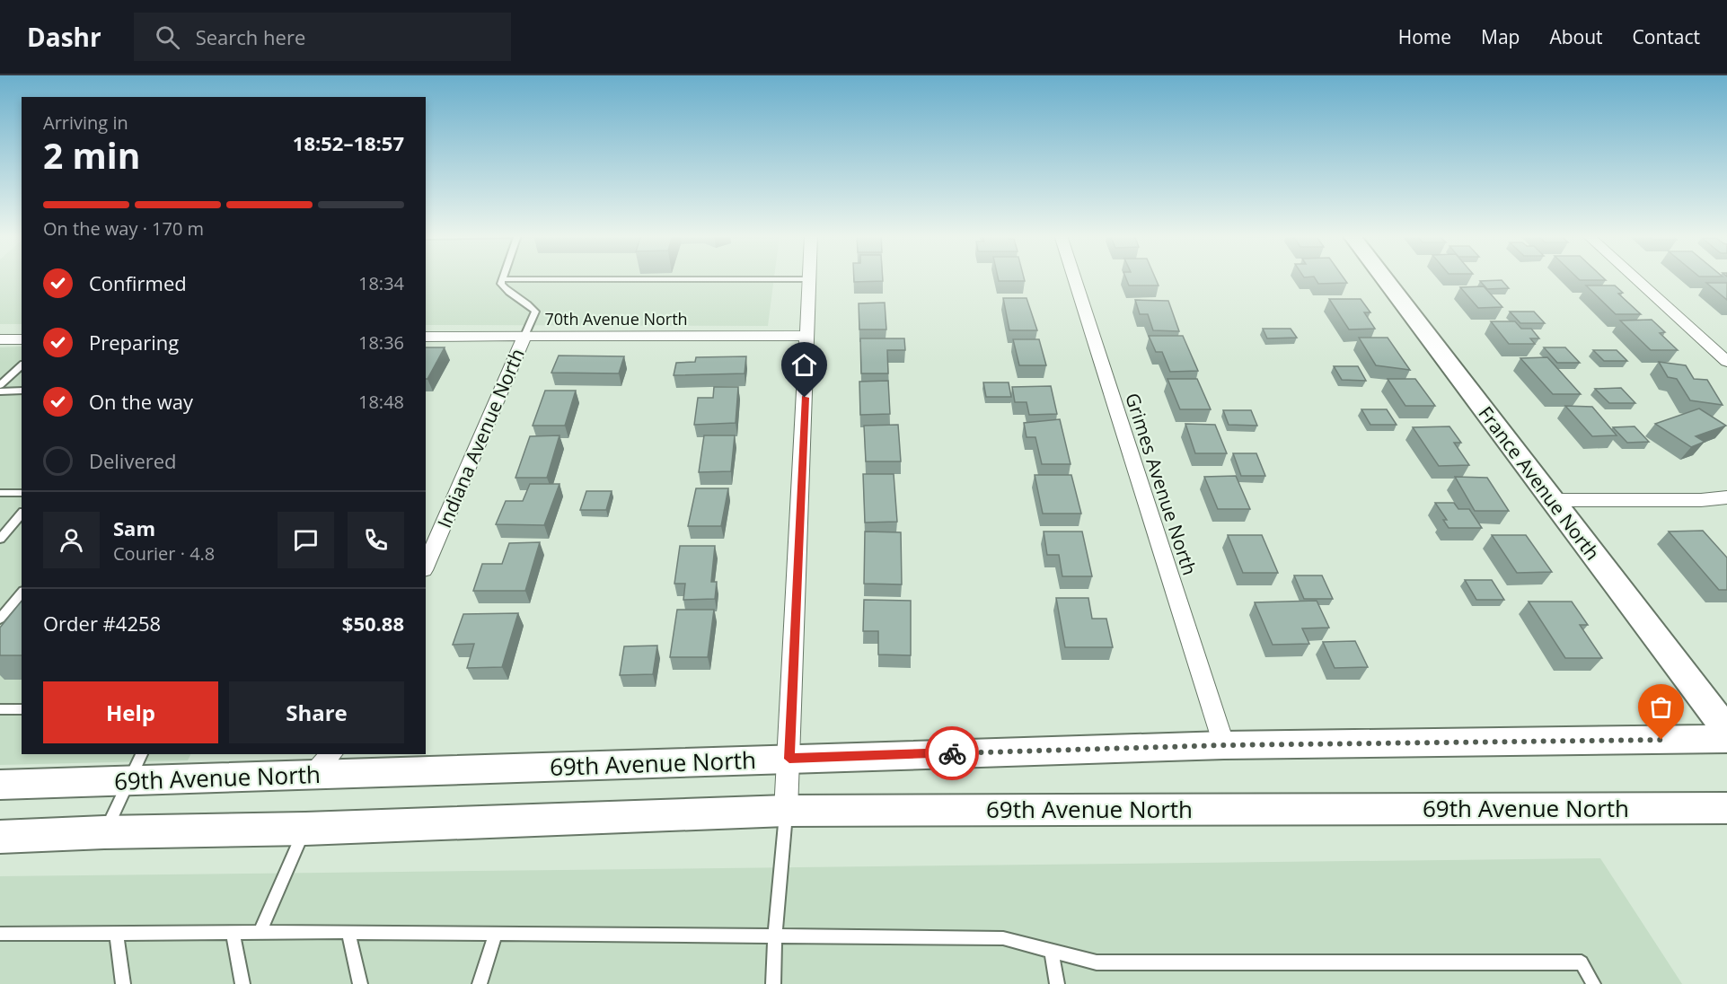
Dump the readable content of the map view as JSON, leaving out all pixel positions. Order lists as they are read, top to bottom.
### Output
{
  "streets": {
    "street": [
      "70th Avenue North",
      "Indiana Avenue North",
      "France Avenue North",
      "Grimes Avenue North",
      "69th Avenue North"
    ]
  },
  "crossings": [
    ["70th Avenue North", "Indiana Avenue North"],
    ["Grimes Avenue North", "69th Avenue North"]
  ],
  "page": {
    "header": "Dashr",
    "search": "Search here",
    "nav": [
      "Home",
      "Map",
      "About",
      "Contact"
    ],
    "heading": ["2 min", "Arriving in", "18:52–18:57"],
    "panel": [
      "Sam",
      "Courier · 4.8",
      "Order #4258",
      "$50.88"
    ],
    "bar": "On the way · 170 m",
    "list": [
      ["Confirmed", "18:34"],
      ["Preparing", "18:36"],
      ["On the way", "18:48"],
      "Delivered"
    ],
    "buttons": ["Help", "Share"]
  }
}
